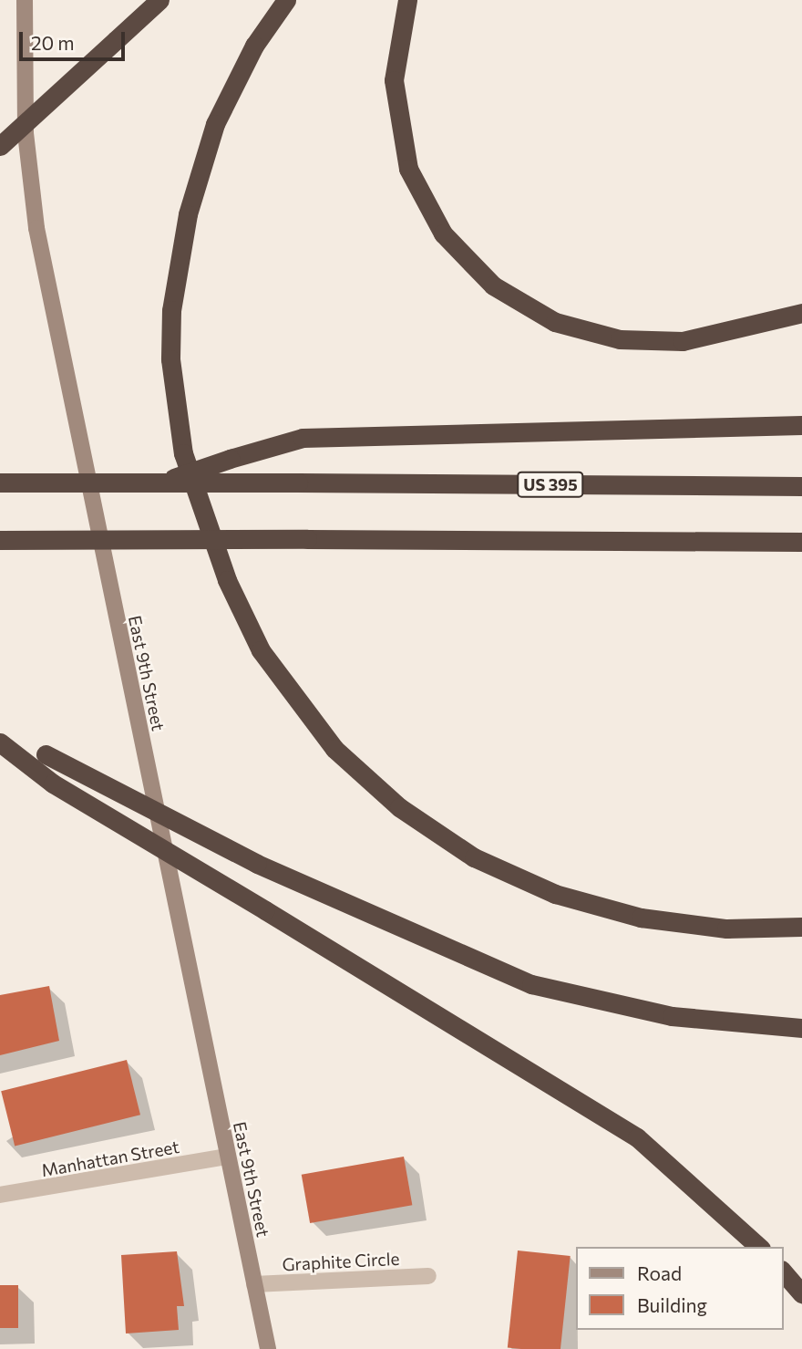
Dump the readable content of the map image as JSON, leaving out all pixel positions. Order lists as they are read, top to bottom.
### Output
{
  "streets": {
    "highway": ["US 395"],
    "street": ["East 9th Street", "Manhattan Street", "Graphite Circle"]
  },
  "crossings": [
    ["East 9th Street", "Manhattan Street"],
    ["East 9th Street", "Graphite Circle"]
  ],
  "legend": ["Road", "Building"],
  "scale_bar": "20 m"
}
